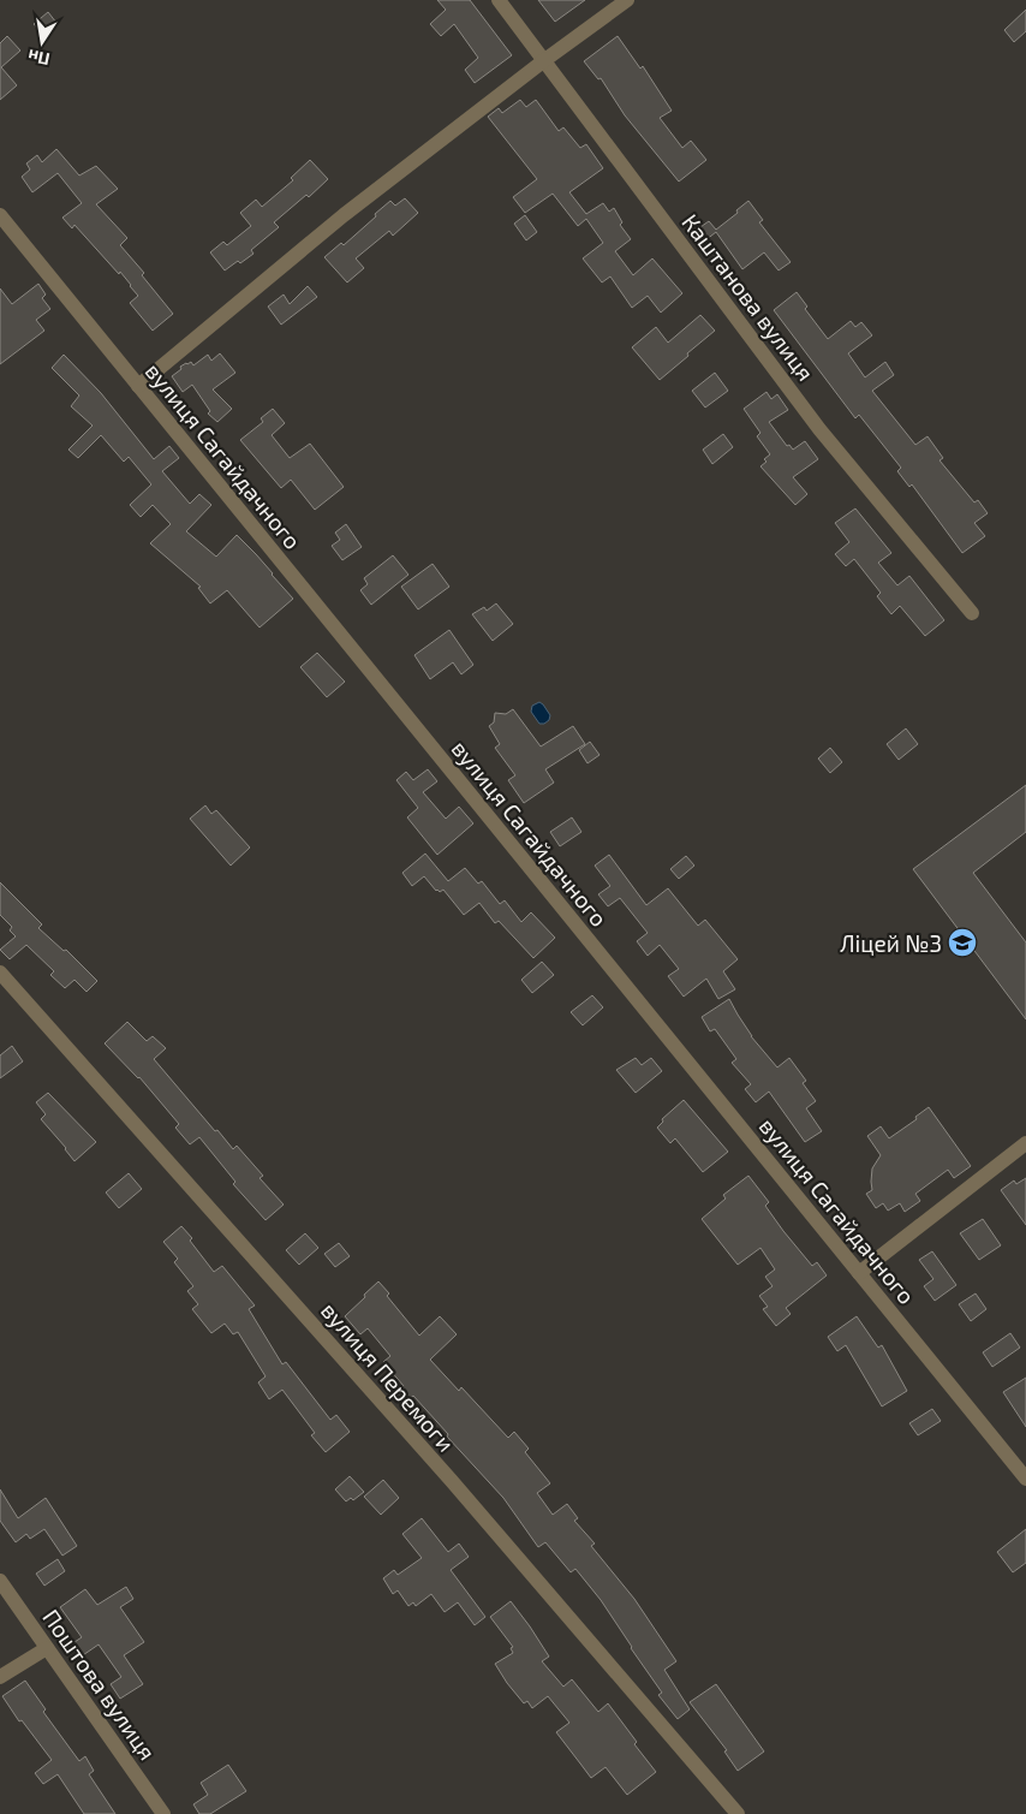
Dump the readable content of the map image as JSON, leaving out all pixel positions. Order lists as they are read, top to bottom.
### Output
{
  "streets": {
    "street": [
      "Каштанова вулиця",
      "вулиця Сагайдачного",
      "вулиця Перемоги",
      "Поштова вулиця"
    ]
  },
  "places": {
    "school or university": ["Ліцей №3"]
  },
  "north": "bottom"
}
